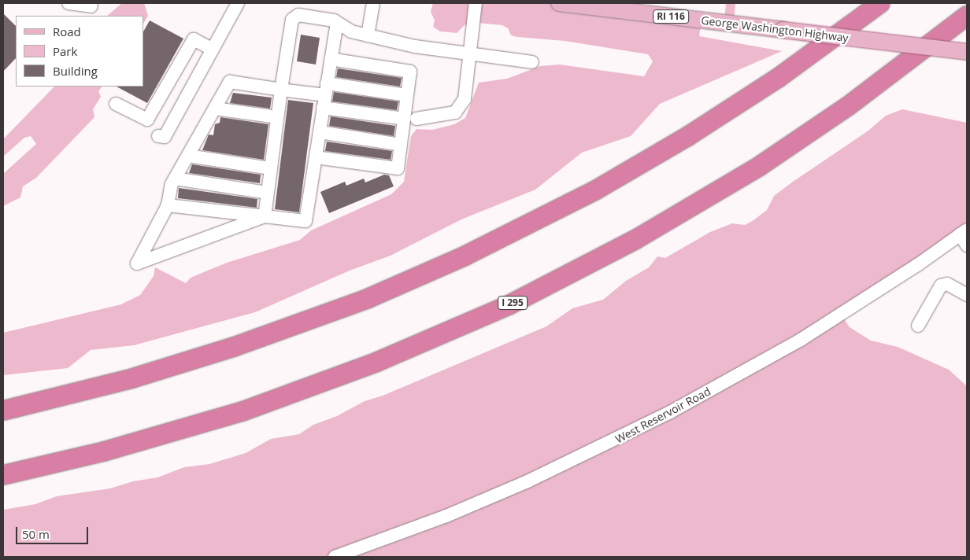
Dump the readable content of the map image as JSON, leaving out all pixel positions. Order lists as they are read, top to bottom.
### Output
{
  "streets": {
    "highway": ["I 295"],
    "main road": ["RI 116", "George Washington Highway"],
    "street": ["West Reservoir Road"]
  },
  "legend": ["Road", "Park", "Building"],
  "scale_bar": "50 m"
}
